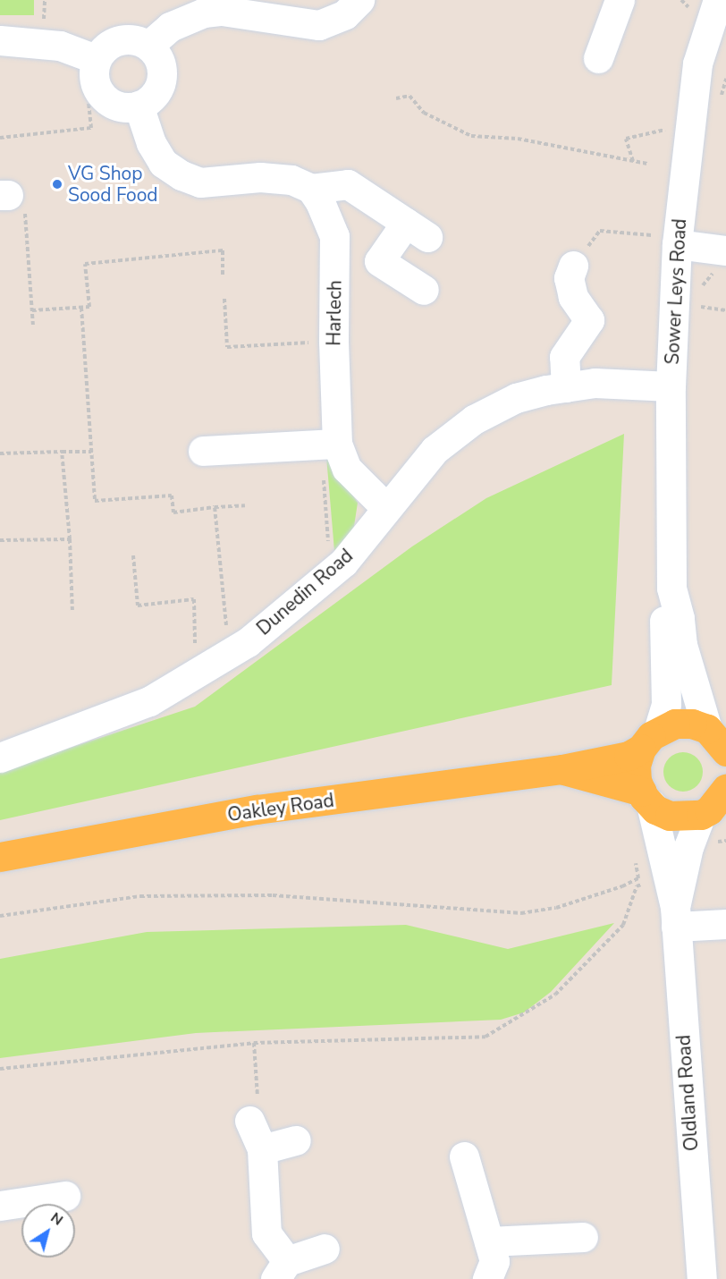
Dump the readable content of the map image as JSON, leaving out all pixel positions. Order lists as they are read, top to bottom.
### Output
{
  "streets": {
    "main road": ["Oakley Road"],
    "street": [
      "Sower Leys Road",
      "Harlech",
      "Dunedin Road",
      "Oldland Road"
    ]
  },
  "crossings": [
    ["Sower Leys Road", "Dunedin Road"],
    ["Sower Leys Road", "Oakley Road"],
    ["Harlech", "Dunedin Road"],
    ["Oakley Road", "Oldland Road"]
  ],
  "places": ["VG Shop Sood Food"],
  "north": "top right"
}
